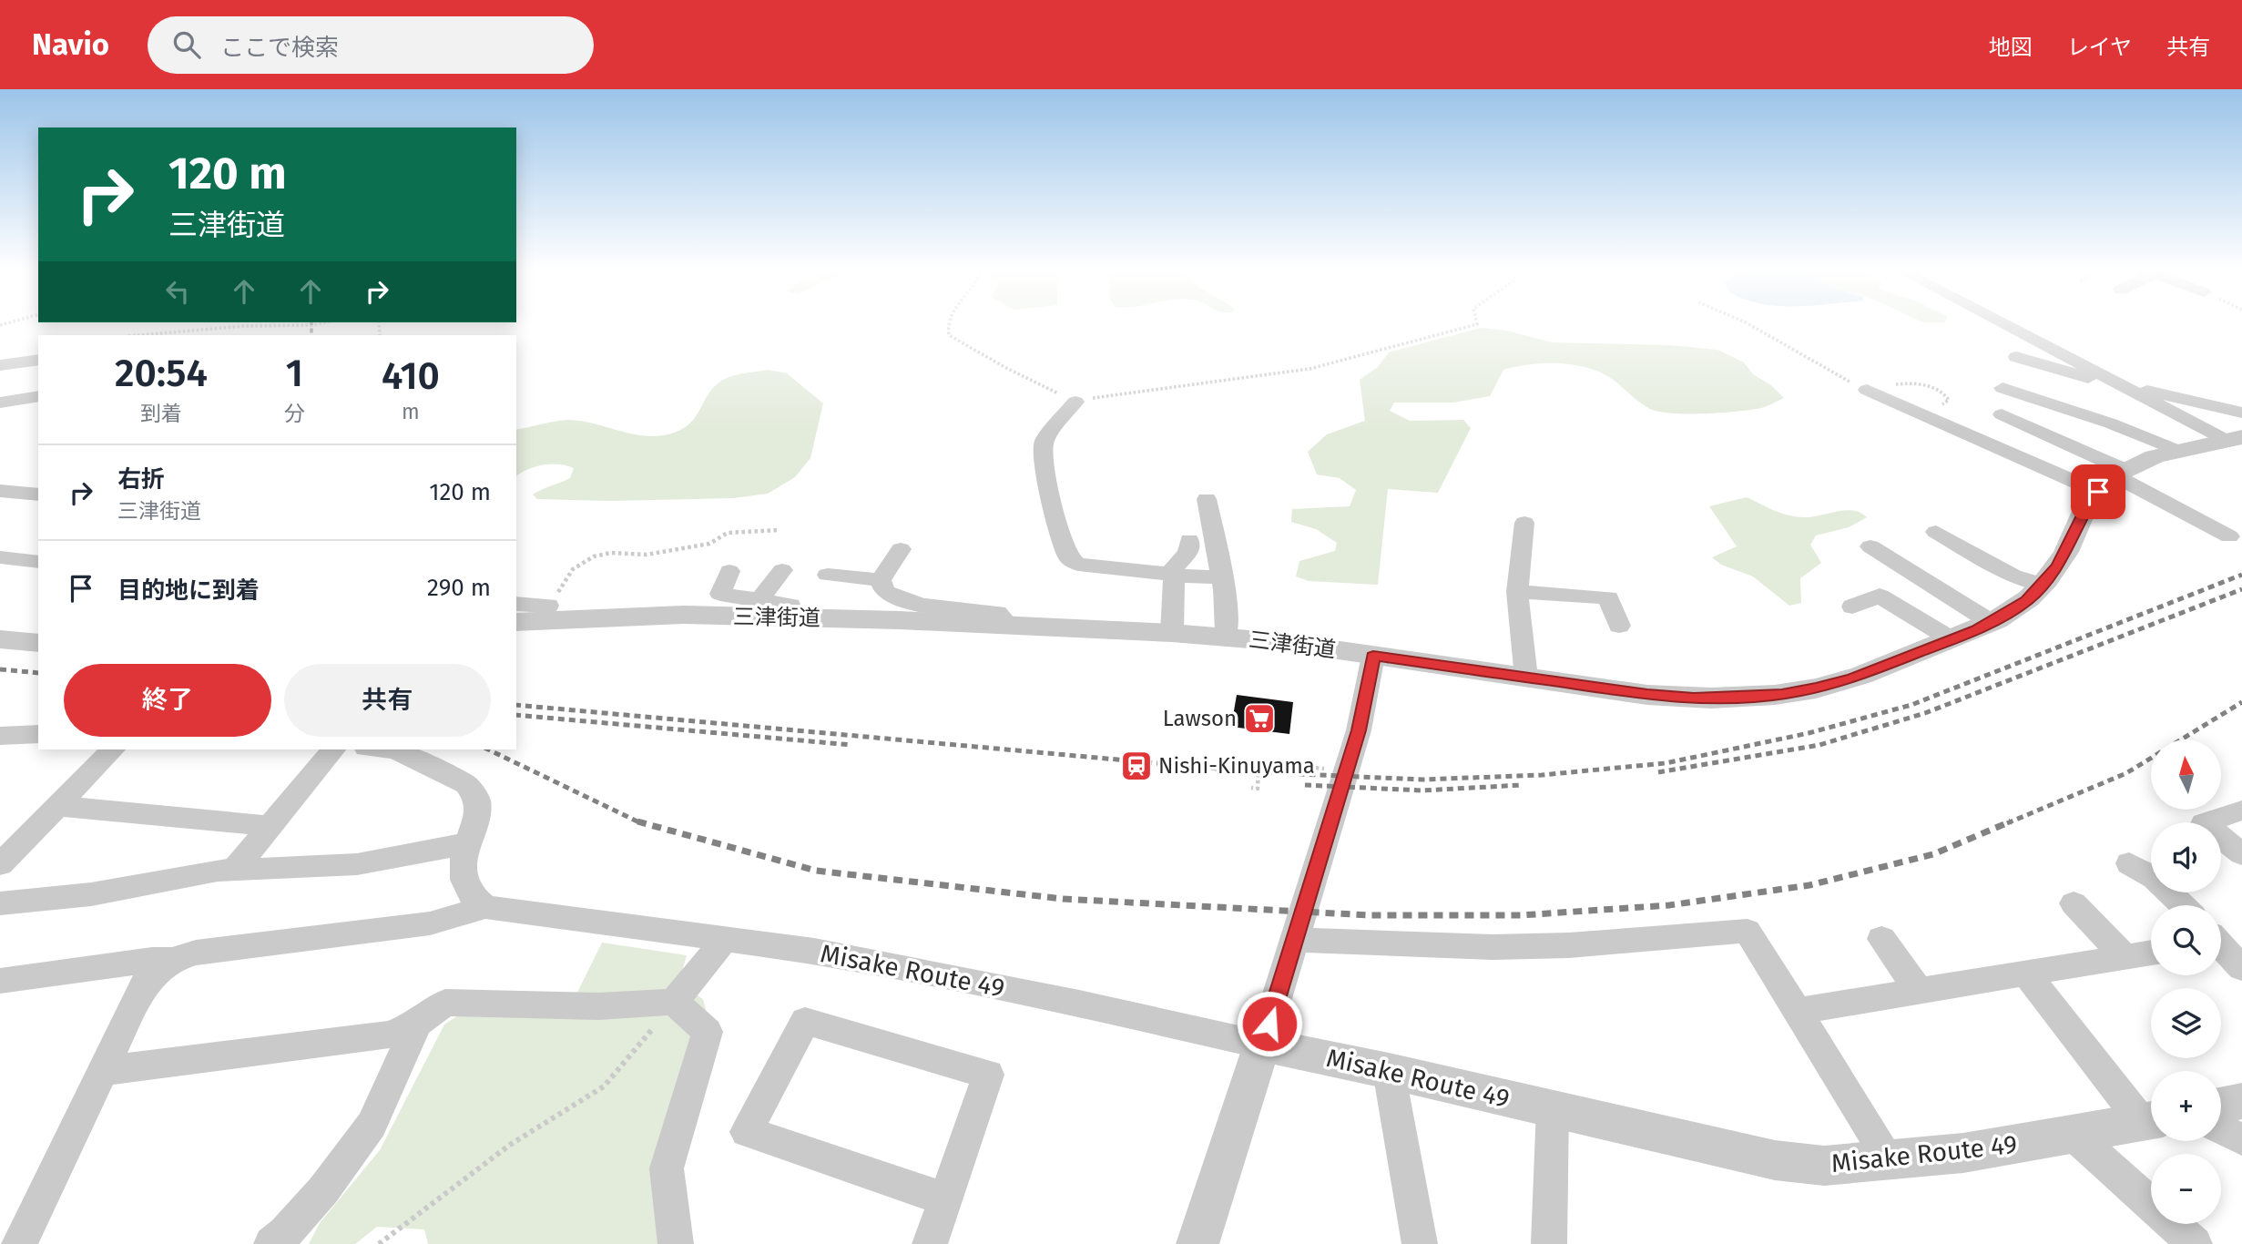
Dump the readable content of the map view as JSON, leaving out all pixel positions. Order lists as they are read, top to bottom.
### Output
{
  "streets": {
    "street": ["三津街道", "Misake Route 49"]
  },
  "places": {
    "supermarket": ["Lawson"],
    "station": ["Nishi-Kinuyama"]
  },
  "north": "top",
  "page": {
    "header": "Navio",
    "search": "ここで検索",
    "nav": ["地図", "レイヤ", "共有"],
    "turn": ["120 m", "三津街道"],
    "eta": [
      "20:54",
      "到着",
      "1",
      "分",
      "410",
      "m"
    ],
    "list": [
      {
        "name": "右折",
        "note": "三津街道",
        "value": "120 m"
      },
      {
        "name": "目的地に到着",
        "value": "290 m"
      }
    ],
    "buttons": ["終了", "共有"],
    "map_buttons": ["+", "−"]
  }
}
